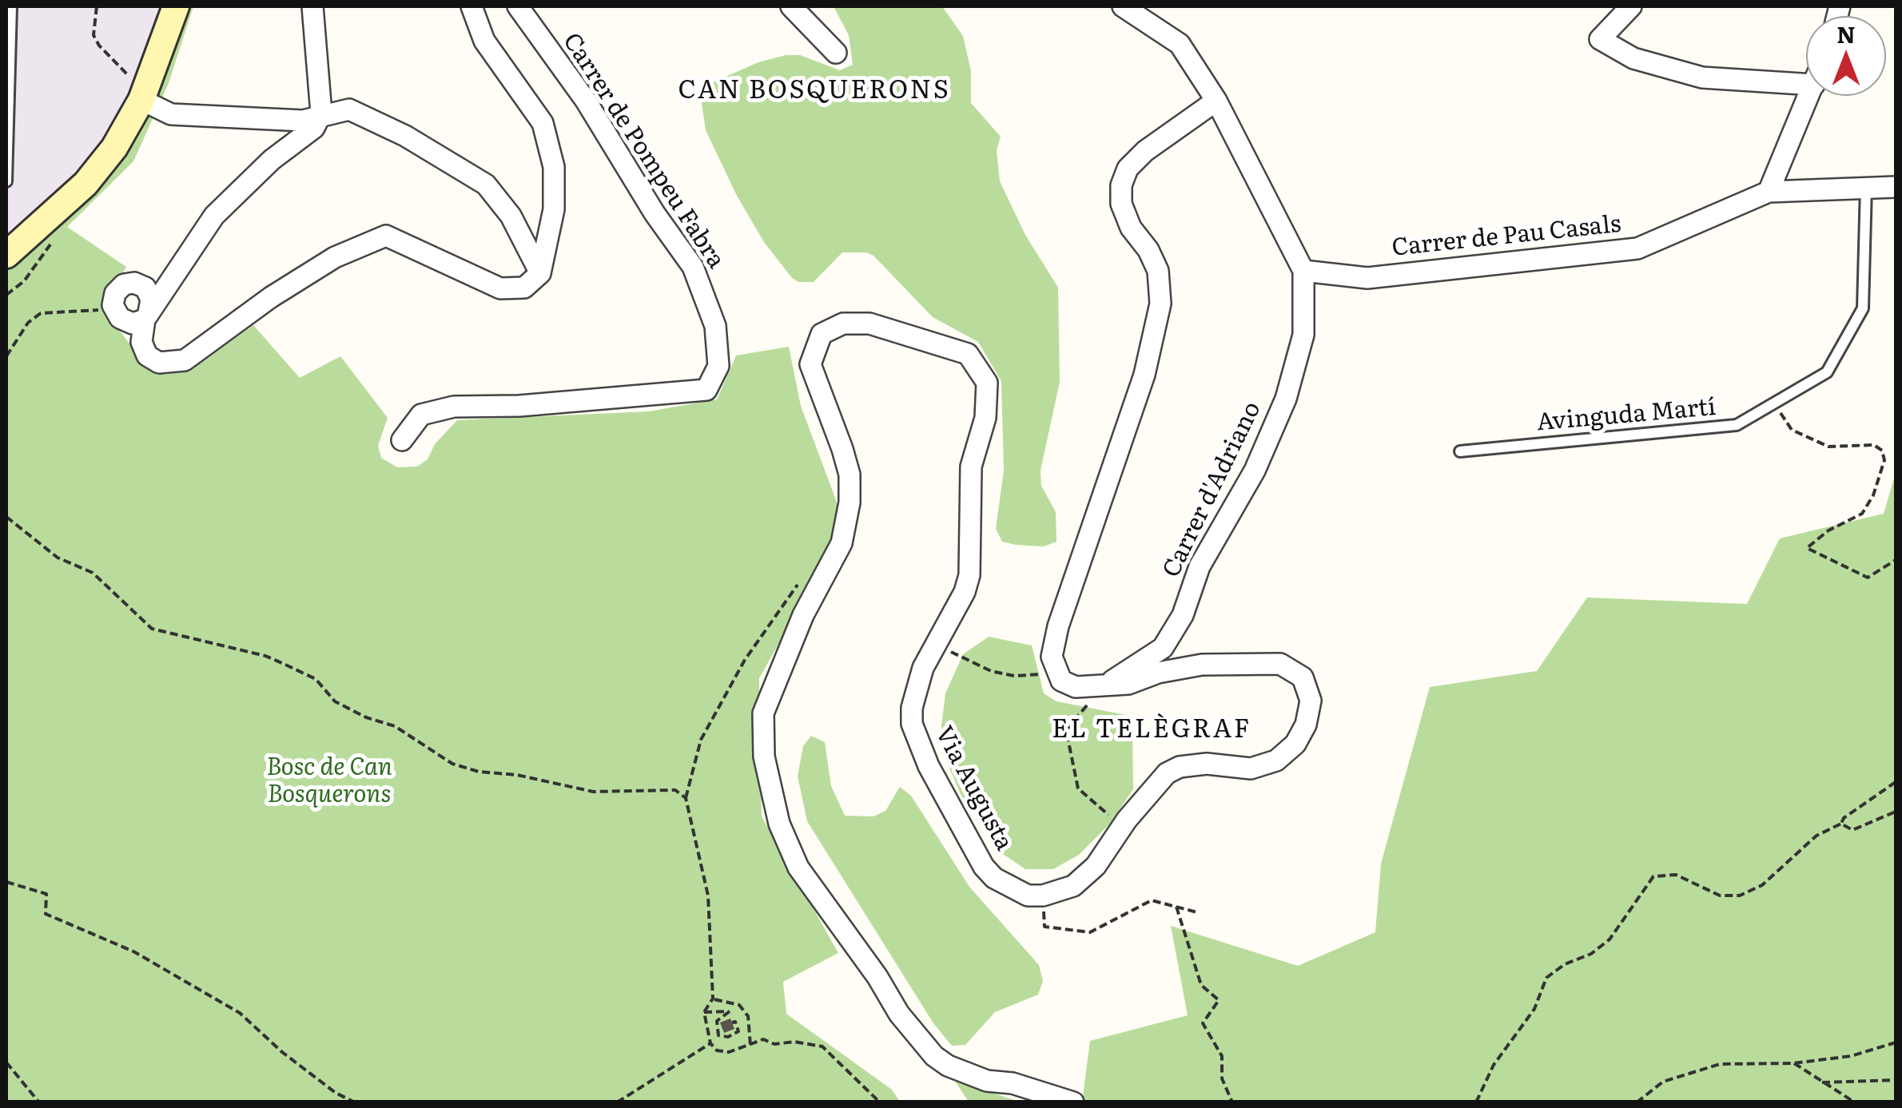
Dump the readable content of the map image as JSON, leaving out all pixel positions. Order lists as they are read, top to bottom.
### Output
{
  "streets": {
    "street": [
      "Carrer de Pompeu Fabra",
      "Carrer de Pau Casals",
      "Carrer d'Adriano",
      "Via Augusta"
    ],
    "lane": ["Avinguda Martí"]
  },
  "crossings": [
    ["Carrer de Pau Casals", "Avinguda Martí"],
    ["Carrer de Pau Casals", "Carrer d'Adriano"]
  ],
  "districts": ["CAN BOSQUERONS", "EL TELÈGRAF"],
  "parks": ["Bosc de Can Bosquerons"],
  "north": "top"
}
